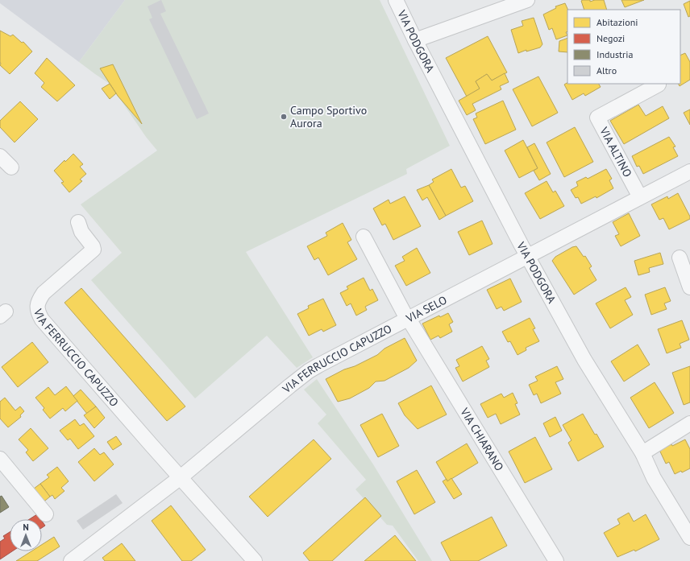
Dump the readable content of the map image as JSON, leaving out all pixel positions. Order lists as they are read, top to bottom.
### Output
{
  "streets": {
    "street": [
      "VIA PODGORA",
      "VIA ALTINO",
      "VIA SELO",
      "VIA FERRUCCIO CAPUZZO",
      "VIA CHIARANO"
    ]
  },
  "crossings": [
    ["VIA PODGORA", "VIA SELO"],
    ["VIA SELO", "VIA FERRUCCIO CAPUZZO"],
    ["VIA SELO", "VIA CHIARANO"],
    ["VIA FERRUCCIO CAPUZZO", "VIA CHIARANO"]
  ],
  "places": ["Campo Sportivo Aurora"],
  "legend": [
    "Abitazioni",
    "Negozi",
    "Industria",
    "Altro"
  ],
  "north": "top"
}
